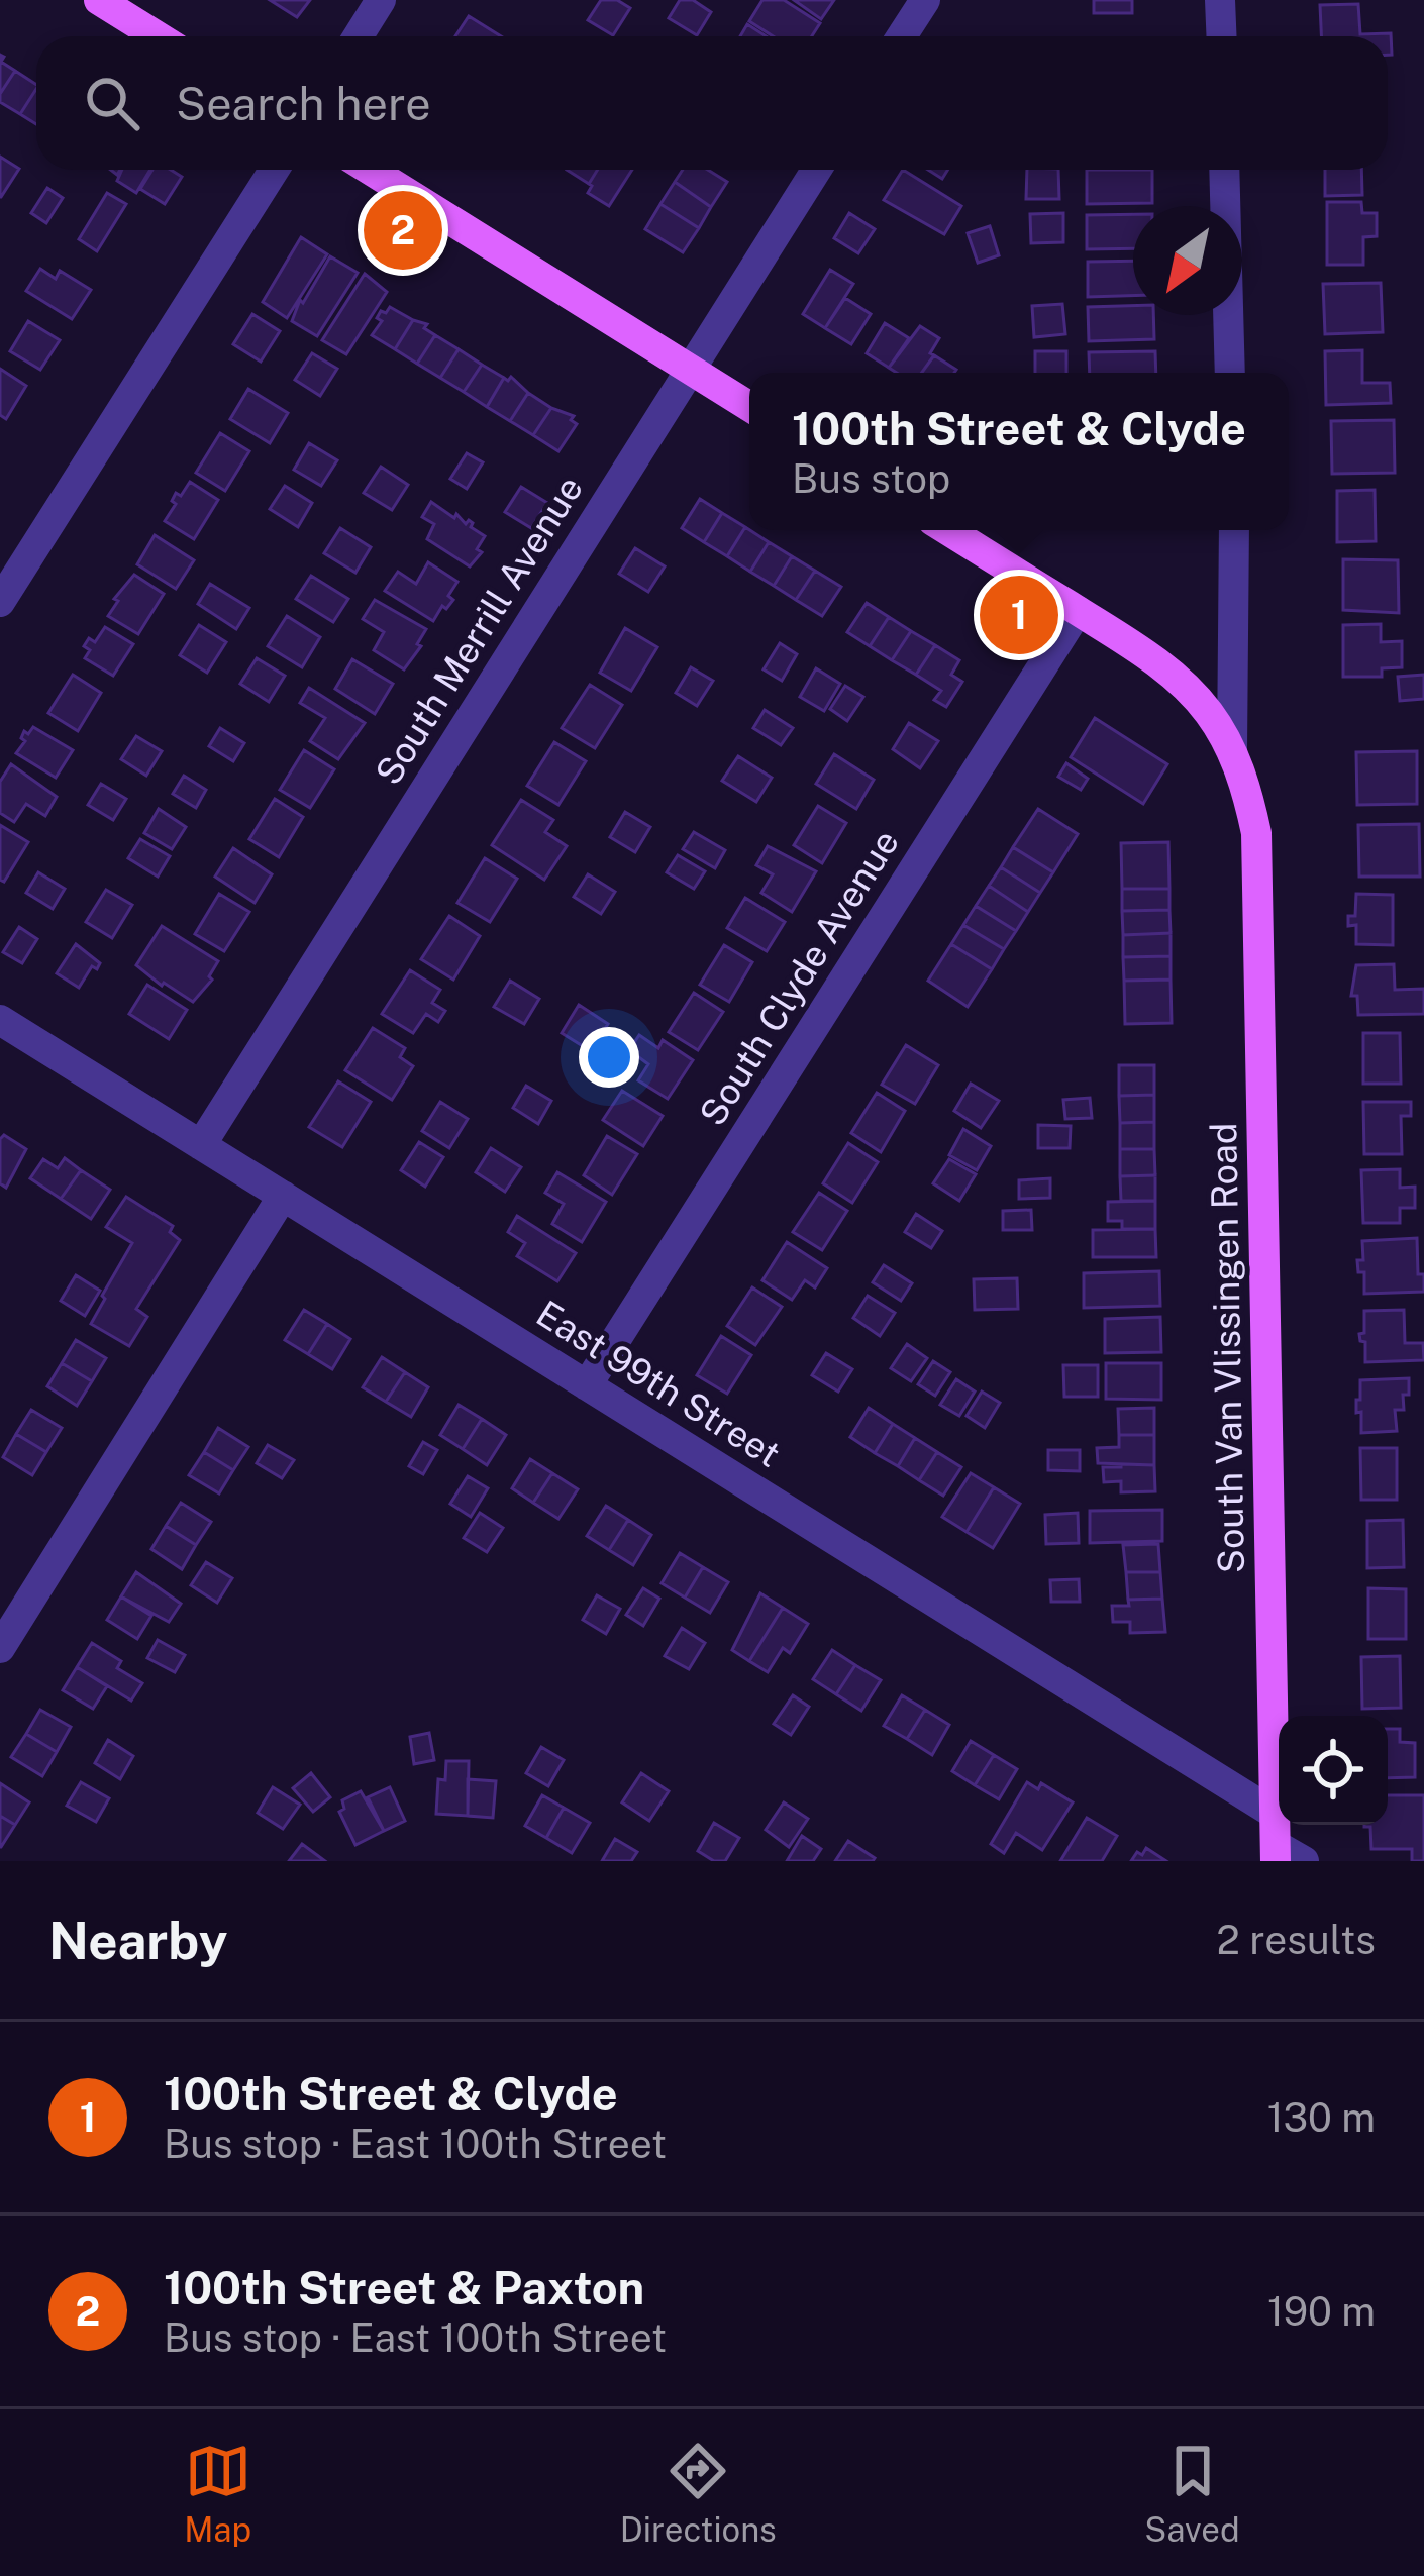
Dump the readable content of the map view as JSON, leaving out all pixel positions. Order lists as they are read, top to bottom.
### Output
{
  "streets": {
    "main road": ["South Van Vlissingen Road"],
    "street": ["South Merrill Avenue", "South Clyde Avenue", "East 99th Street"]
  },
  "crossings": [
    ["South Merrill Avenue", "East 99th Street"],
    ["South Clyde Avenue", "South Van Vlissingen Road"],
    ["South Clyde Avenue", "East 99th Street"],
    ["South Van Vlissingen Road", "East 99th Street"]
  ],
  "north": "bottom left",
  "page": {
    "search": "Search here",
    "pins": ["2", "1"],
    "popup": ["100th Street & Clyde", "Bus stop"],
    "heading": ["Nearby", "2 results"],
    "list": [
      {
        "mark": "1",
        "name": "100th Street & Clyde",
        "note": "Bus stop · East 100th Street",
        "value": "130 m"
      },
      {
        "mark": "2",
        "name": "100th Street & Paxton",
        "note": "Bus stop · East 100th Street",
        "value": "190 m"
      }
    ],
    "nav": ["Map", "Directions", "Saved"]
  }
}
